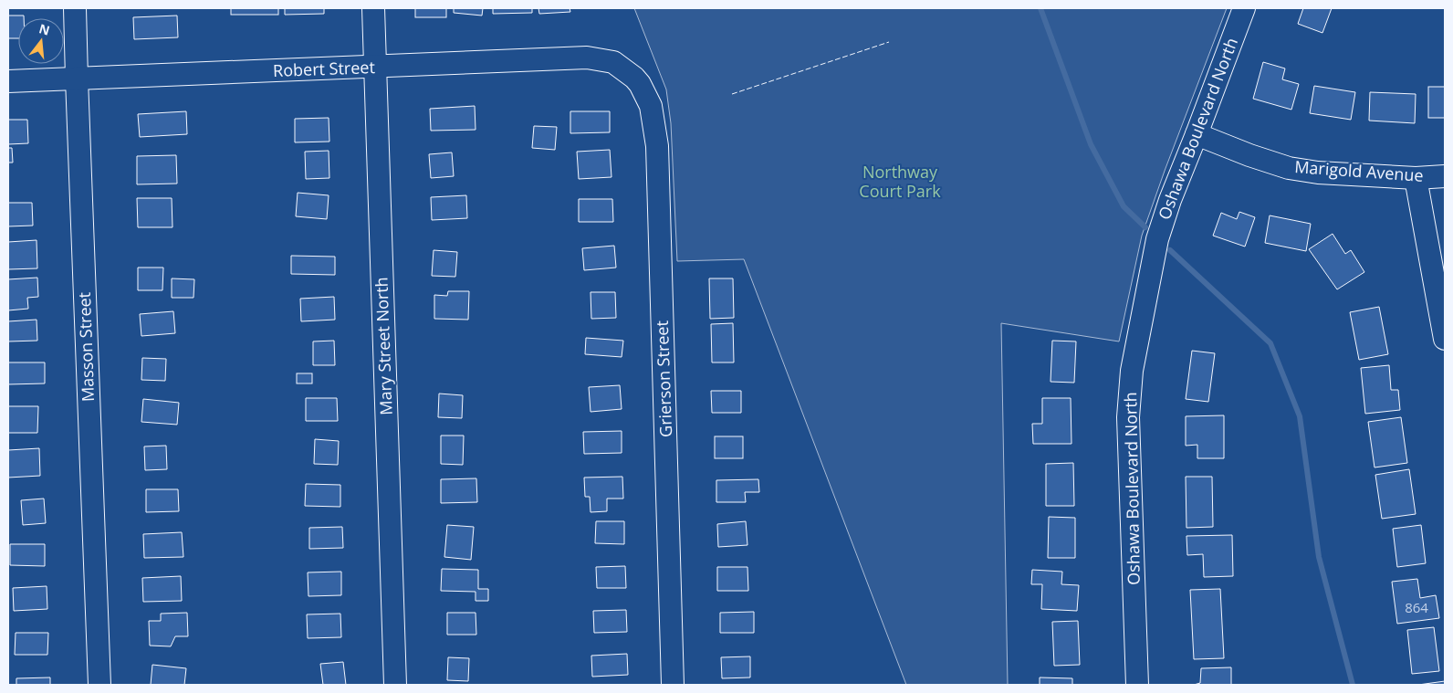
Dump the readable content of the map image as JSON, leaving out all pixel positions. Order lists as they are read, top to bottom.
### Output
{
  "streets": {
    "street": [
      "Robert Street",
      "Oshawa Boulevard North",
      "Marigold Avenue",
      "Mary Street North",
      "Masson Street",
      "Grierson Street"
    ]
  },
  "crossings": [
    ["Robert Street", "Mary Street North"],
    ["Robert Street", "Masson Street"],
    ["Robert Street", "Grierson Street"],
    ["Oshawa Boulevard North", "Marigold Avenue"]
  ],
  "parks": ["Northway Court Park"],
  "house_numbers": ["864"],
  "north": "top"
}
